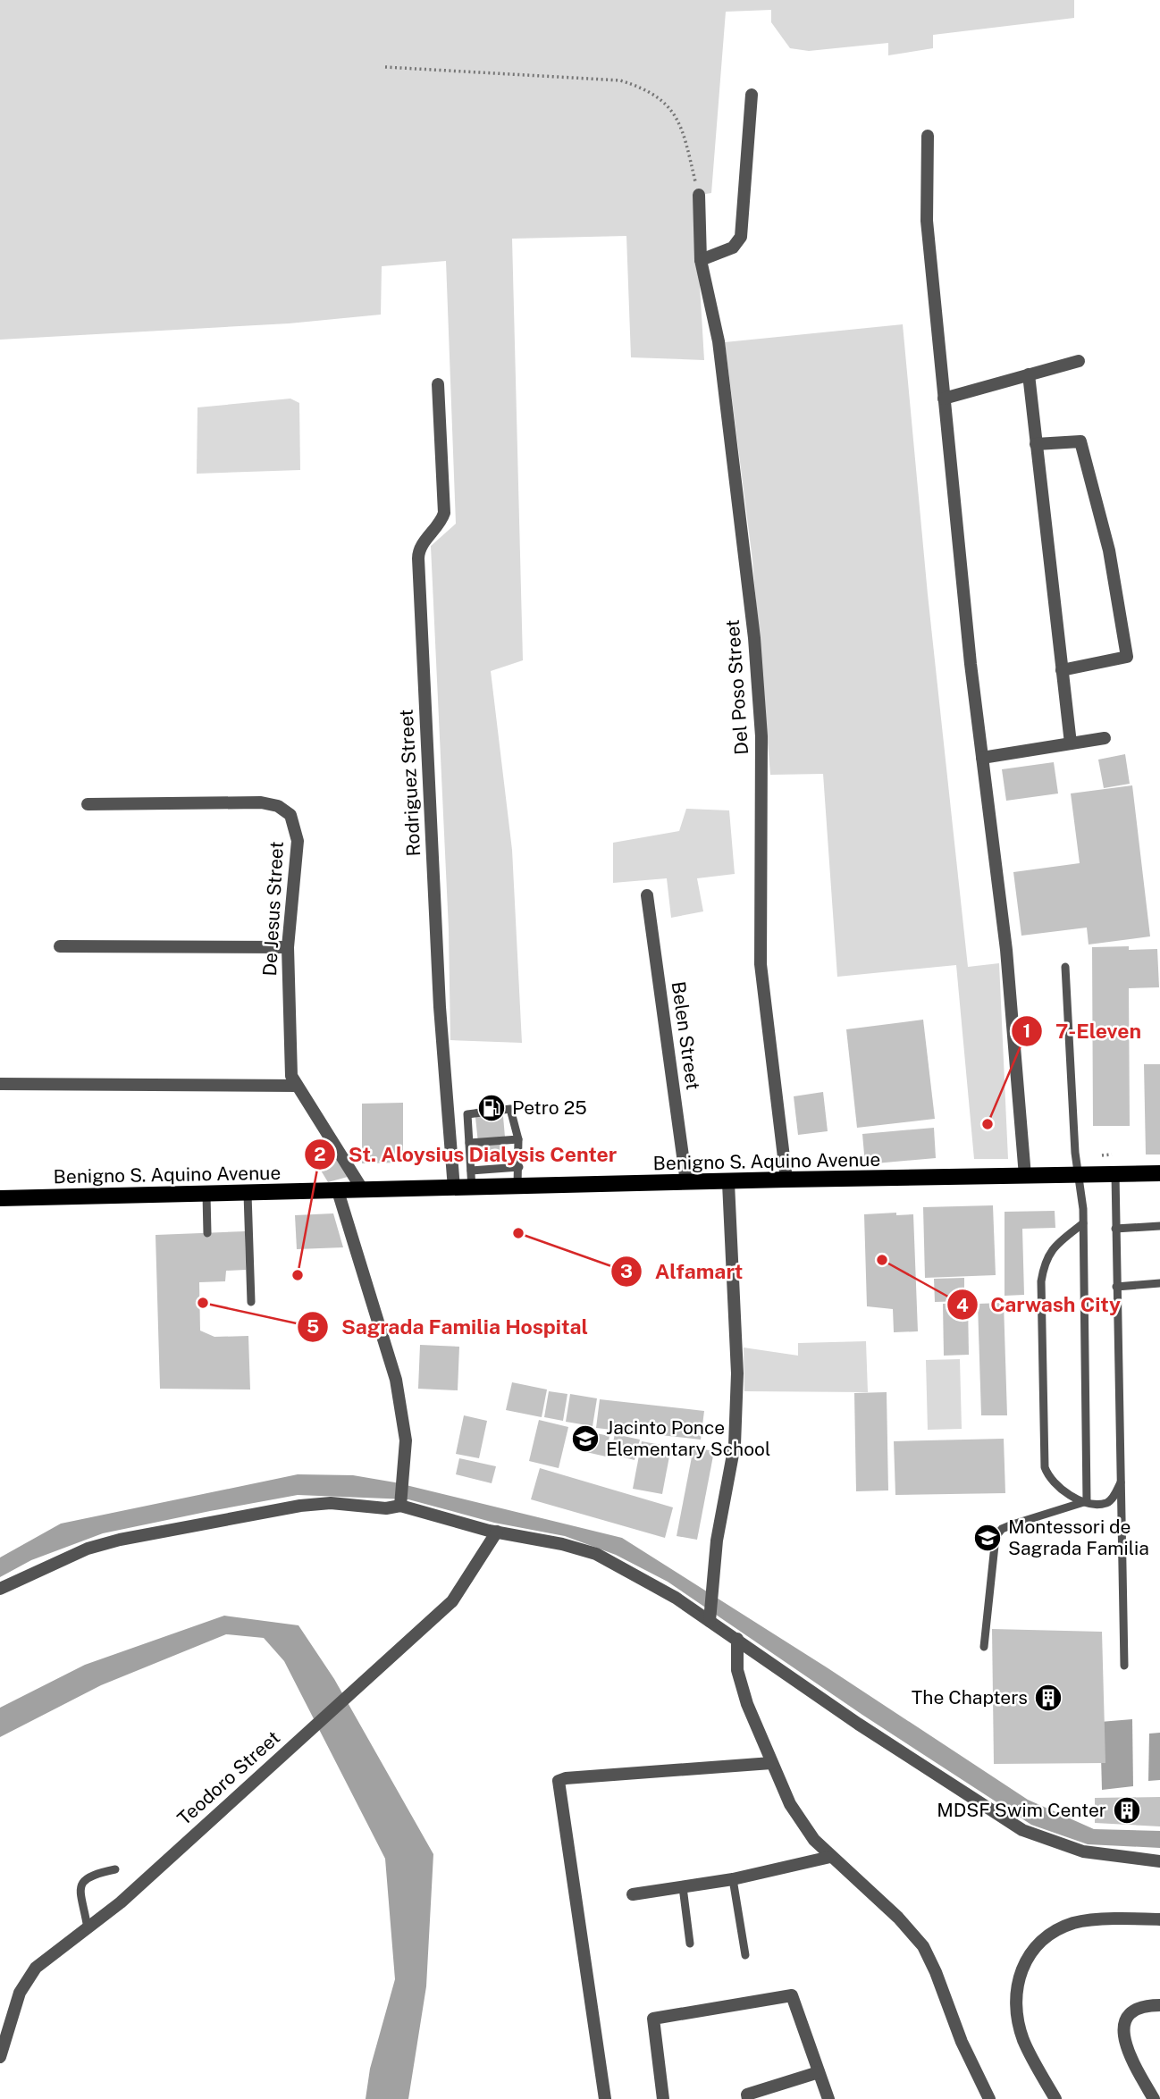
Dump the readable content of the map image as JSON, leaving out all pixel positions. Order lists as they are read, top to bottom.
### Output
{
  "streets": {
    "main road": ["Benigno S. Aquino Avenue"],
    "street": [
      "Del Poso Street",
      "Rodriguez Street",
      "De Jesus Street",
      "Belen Street",
      "Teodoro Street"
    ]
  },
  "crossings": [
    ["Del Poso Street", "Benigno S. Aquino Avenue"],
    ["Rodriguez Street", "Benigno S. Aquino Avenue"],
    ["De Jesus Street", "Benigno S. Aquino Avenue"],
    ["Belen Street", "Benigno S. Aquino Avenue"]
  ],
  "places": {
    "fuel station": ["Petro 25"],
    "other": [
      "7-Eleven",
      "Alfamart",
      "Carwash City",
      "St. Aloysius Dialysis Center",
      "Sagrada Familia Hospital"
    ],
    "school or university": ["Jacinto Ponce Elementary School", "Montessori de Sagrada Familia"],
    "building": ["The Chapters", "MDSF Swim Center"]
  }
}
